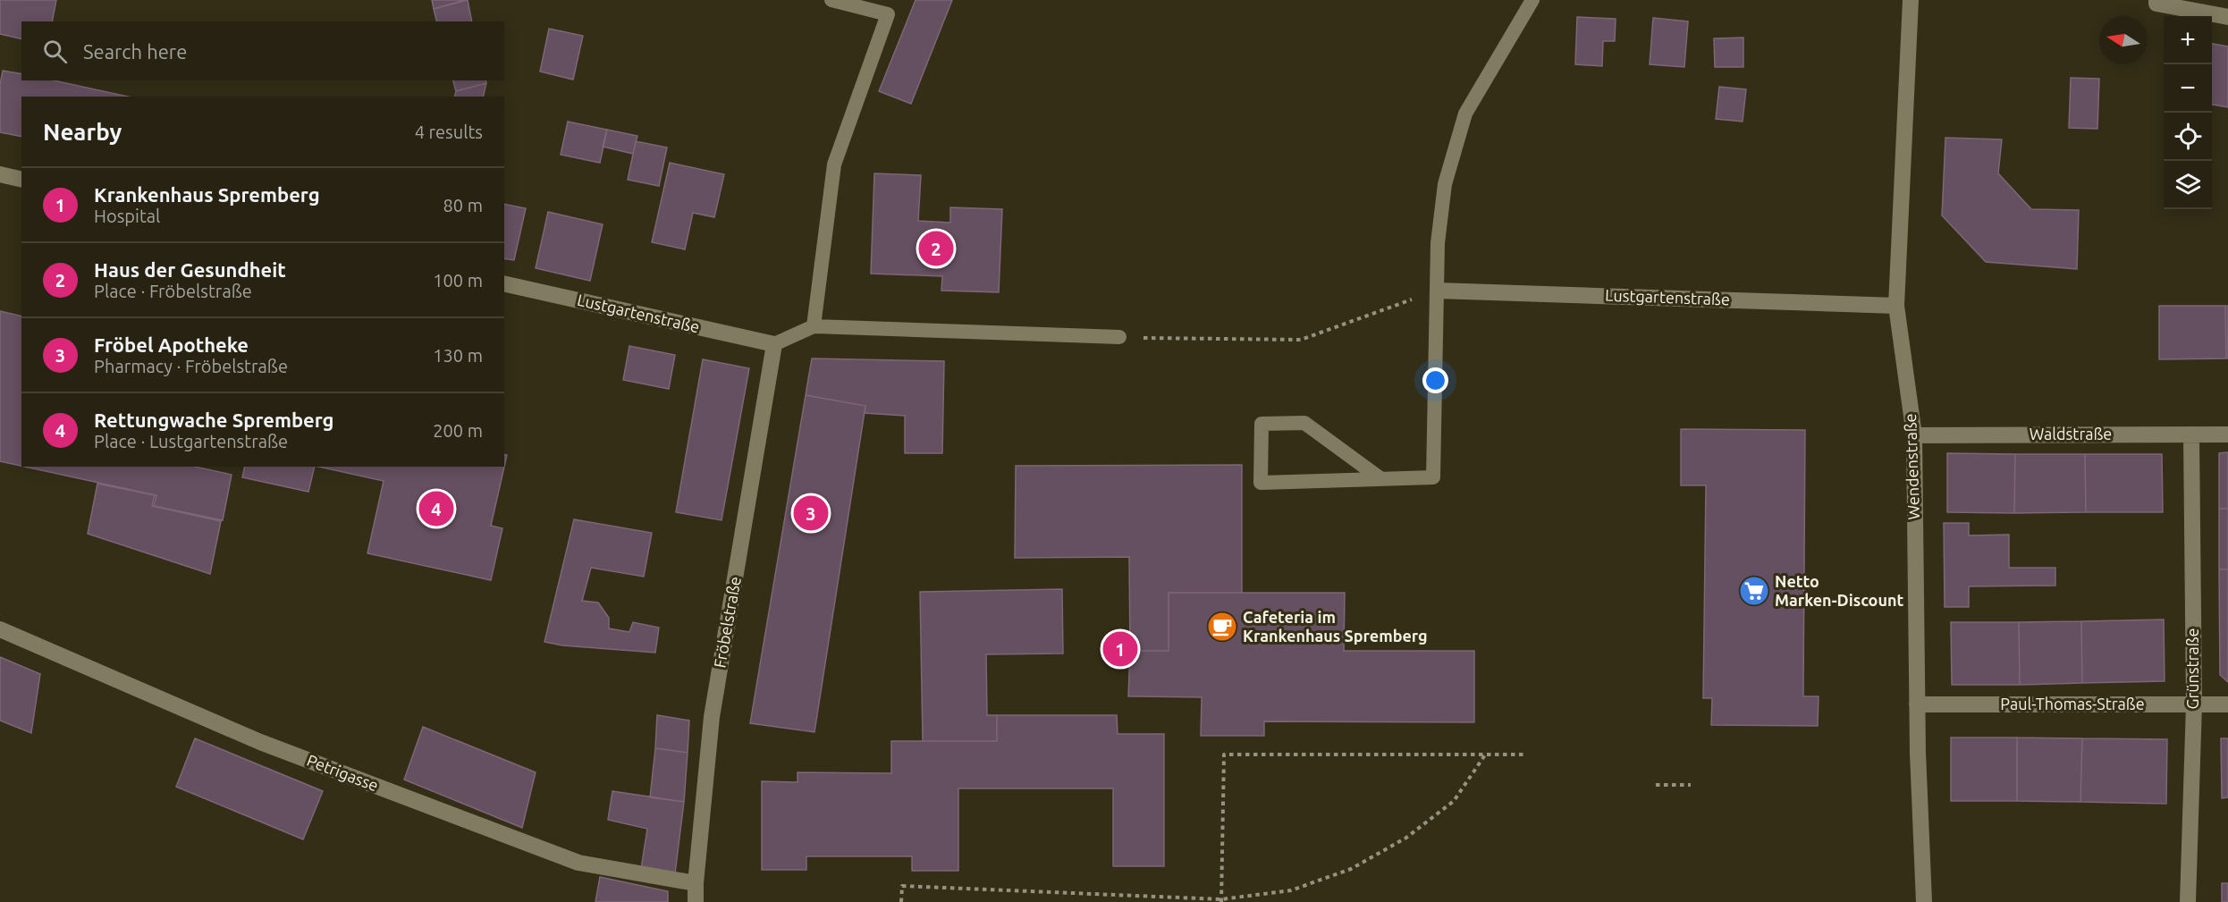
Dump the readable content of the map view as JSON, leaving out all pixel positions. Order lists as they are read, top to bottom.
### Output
{
  "streets": {
    "street": [
      "Lustgartenstraße",
      "Waldstraße",
      "Wendenstraße",
      "Fröbelstraße",
      "Grünstraße",
      "Paul-Thomas-Straße",
      "Petrigasse"
    ]
  },
  "crossings": [
    ["Lustgartenstraße", "Wendenstraße"],
    ["Lustgartenstraße", "Fröbelstraße"],
    ["Waldstraße", "Wendenstraße"],
    ["Waldstraße", "Grünstraße"],
    ["Wendenstraße", "Paul-Thomas-Straße"],
    ["Fröbelstraße", "Petrigasse"],
    ["Grünstraße", "Paul-Thomas-Straße"]
  ],
  "places": {
    "supermarket": ["Netto Marken-Discount"],
    "cafe": ["Cafeteria im Krankenhaus Spremberg"]
  },
  "north": "left",
  "page": {
    "map_buttons": ["+", "−"],
    "search": "Search here",
    "heading": ["Nearby", "4 results"],
    "list": [
      {
        "mark": "1",
        "name": "Krankenhaus Spremberg",
        "note": "Hospital",
        "value": "80 m"
      },
      {
        "mark": "2",
        "name": "Haus der Gesundheit",
        "note": "Place · Fröbelstraße",
        "value": "100 m"
      },
      {
        "mark": "3",
        "name": "Fröbel Apotheke",
        "note": "Pharmacy · Fröbelstraße",
        "value": "130 m"
      },
      {
        "mark": "4",
        "name": "Rettungwache Spremberg",
        "note": "Place · Lustgartenstraße",
        "value": "200 m"
      }
    ],
    "pins": [
      "2",
      "4",
      "3",
      "1"
    ]
  }
}
